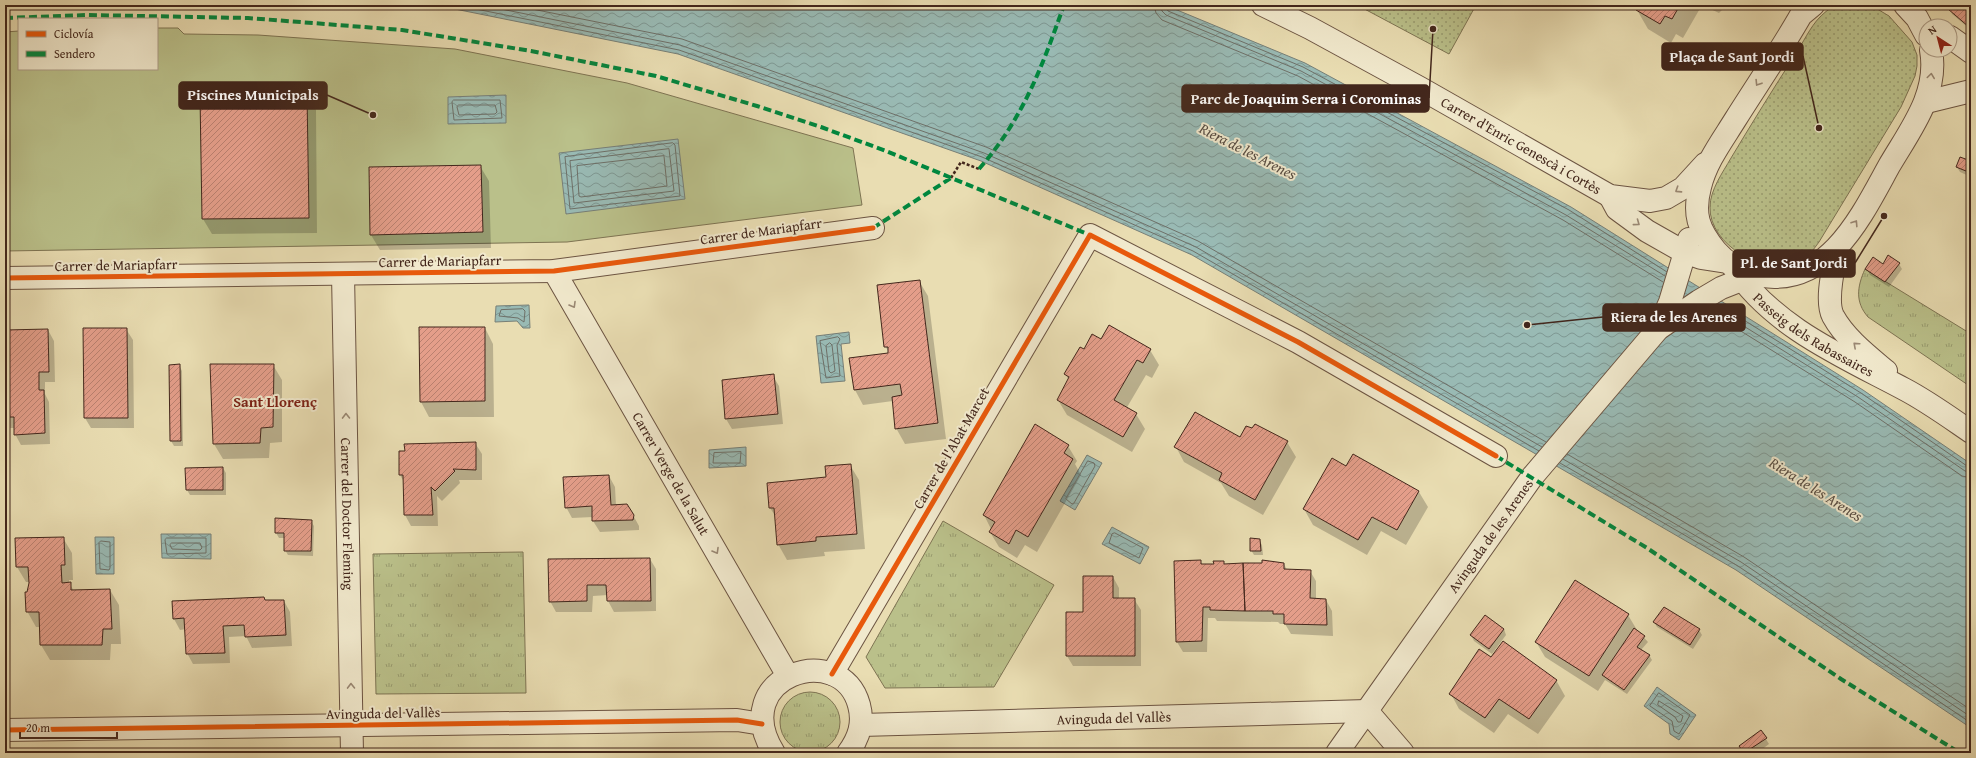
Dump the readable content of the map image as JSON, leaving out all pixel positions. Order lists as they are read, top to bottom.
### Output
{
  "streets": {
    "street": [
      "Carrer d'Enric Genescà i Cortès",
      "Carrer de Mariapfarr",
      "Passeig dels Rabassaires",
      "Carrer de l'Abat Marcet",
      "Carrer Verge de la Salut",
      "Carrer del Doctor Fleming",
      "Avinguda de les Arenes",
      "Avinguda del Vallès"
    ]
  },
  "crossings": [
    ["Carrer d'Enric Genescà i Cortès", "Passeig dels Rabassaires"],
    ["Carrer d'Enric Genescà i Cortès", "Avinguda de les Arenes"],
    ["Carrer de Mariapfarr", "Carrer Verge de la Salut"],
    ["Carrer de Mariapfarr", "Carrer del Doctor Fleming"],
    ["Passeig dels Rabassaires", "Avinguda de les Arenes"],
    ["Carrer del Doctor Fleming", "Avinguda del Vallès"],
    ["Avinguda de les Arenes", "Avinguda del Vallès"]
  ],
  "one_way": ["Carrer Verge de la Salut", "Carrer del Doctor Fleming"],
  "districts": ["Sant Llorenç"],
  "water": ["Riera de les Arenes"],
  "places": [
    "Parc de Joaquim Serra i Corominas",
    "Piscines Municipals",
    "Plaça de Sant Jordi",
    "Pl. de Sant Jordi",
    "Riera de les Arenes"
  ],
  "legend": ["Ciclovía", "Sendero"],
  "scale_bar": "20 m",
  "north": "top left"
}
